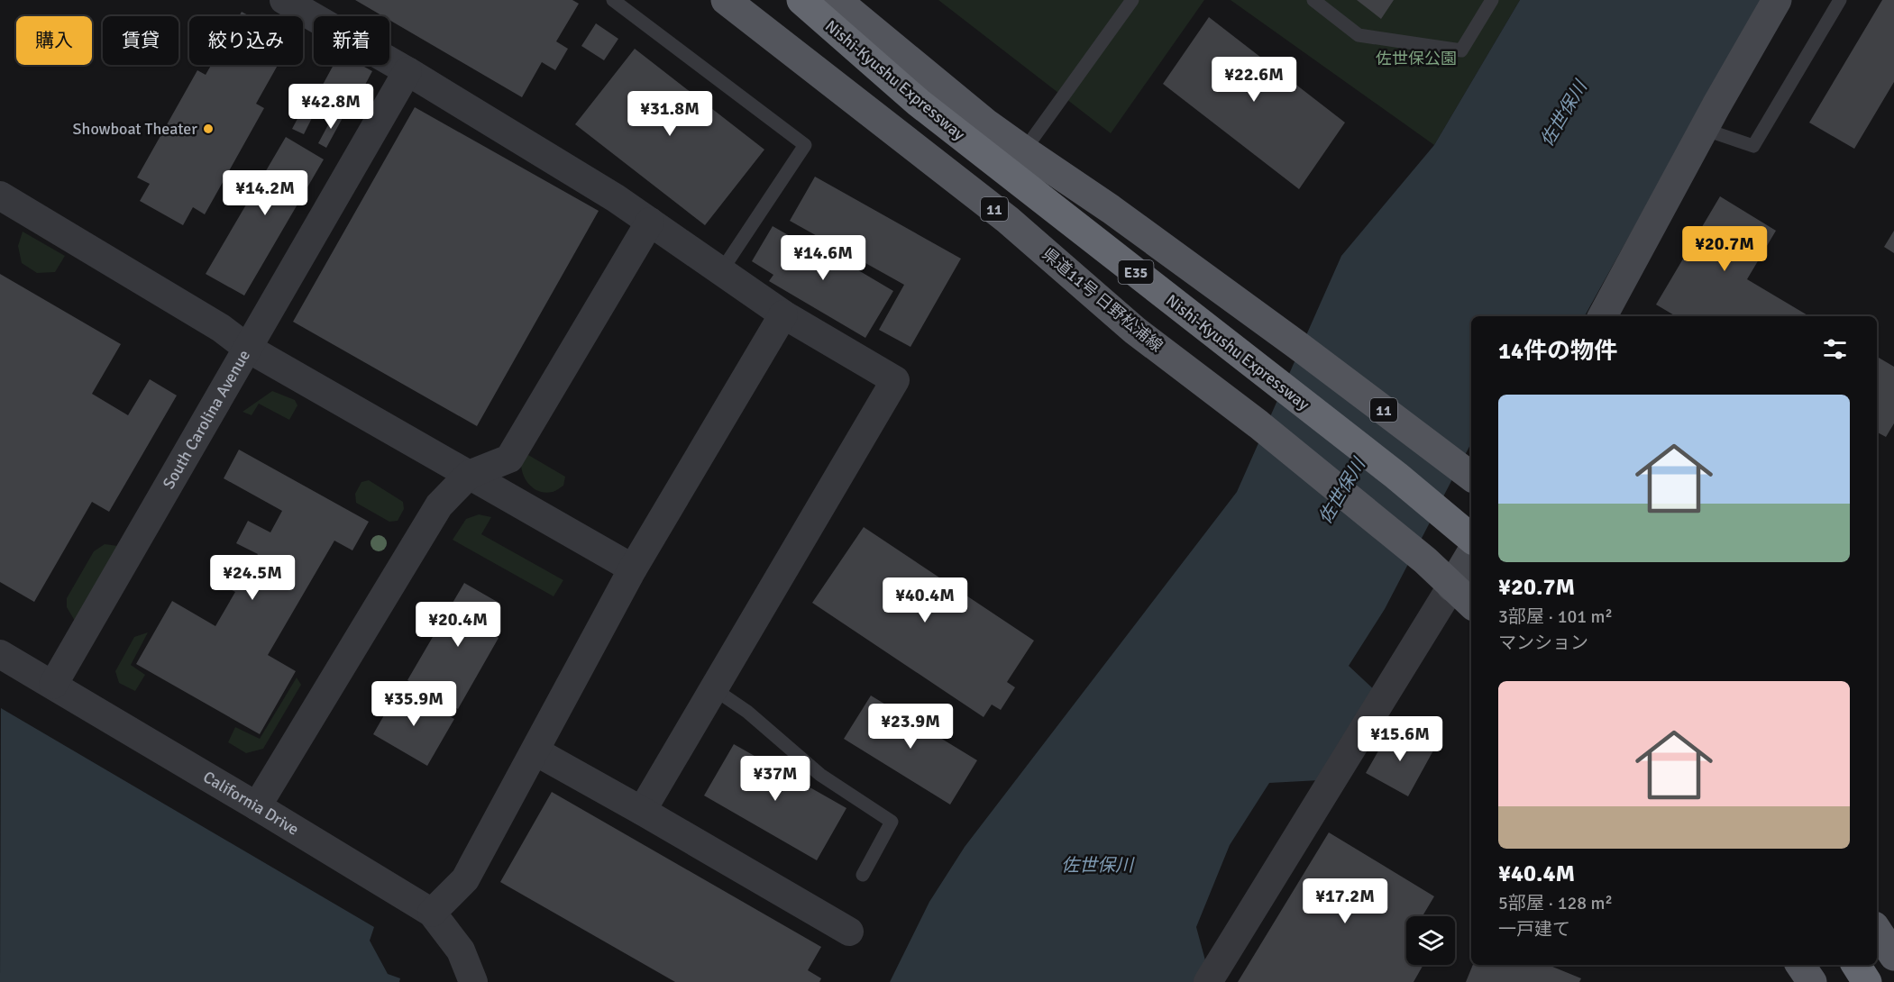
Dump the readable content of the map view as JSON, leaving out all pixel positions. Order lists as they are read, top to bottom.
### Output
{
  "streets": {
    "highway": ["Nishi-Kyushu Expressway", "E35"],
    "main road": ["11", "県道11号 日野松浦線"],
    "street": ["South Carolina Avenue", "California Drive"]
  },
  "crossings": [
    ["South Carolina Avenue", "California Drive"]
  ],
  "water": ["佐世保川"],
  "parks": ["佐世保公園"],
  "places": ["Showboat Theater"],
  "page": {
    "chip": [
      "購入",
      "賃貸",
      "絞り込み",
      "新着"
    ],
    "price": [
      "¥22.6M",
      "¥42.8M",
      "¥31.8M",
      "¥14.2M",
      "¥20.7M",
      "¥14.6M",
      "¥24.5M",
      "¥40.4M",
      "¥20.4M",
      "¥35.9M",
      "¥23.9M",
      "¥15.6M",
      "¥37M",
      "¥17.2M"
    ],
    "heading": "14件の物件",
    "list": [
      {
        "name": "¥20.7M",
        "note": "3部屋 · 101 m² · マンション"
      },
      {
        "name": "¥40.4M",
        "note": "5部屋 · 128 m² · 一戸建て"
      }
    ]
  }
}
